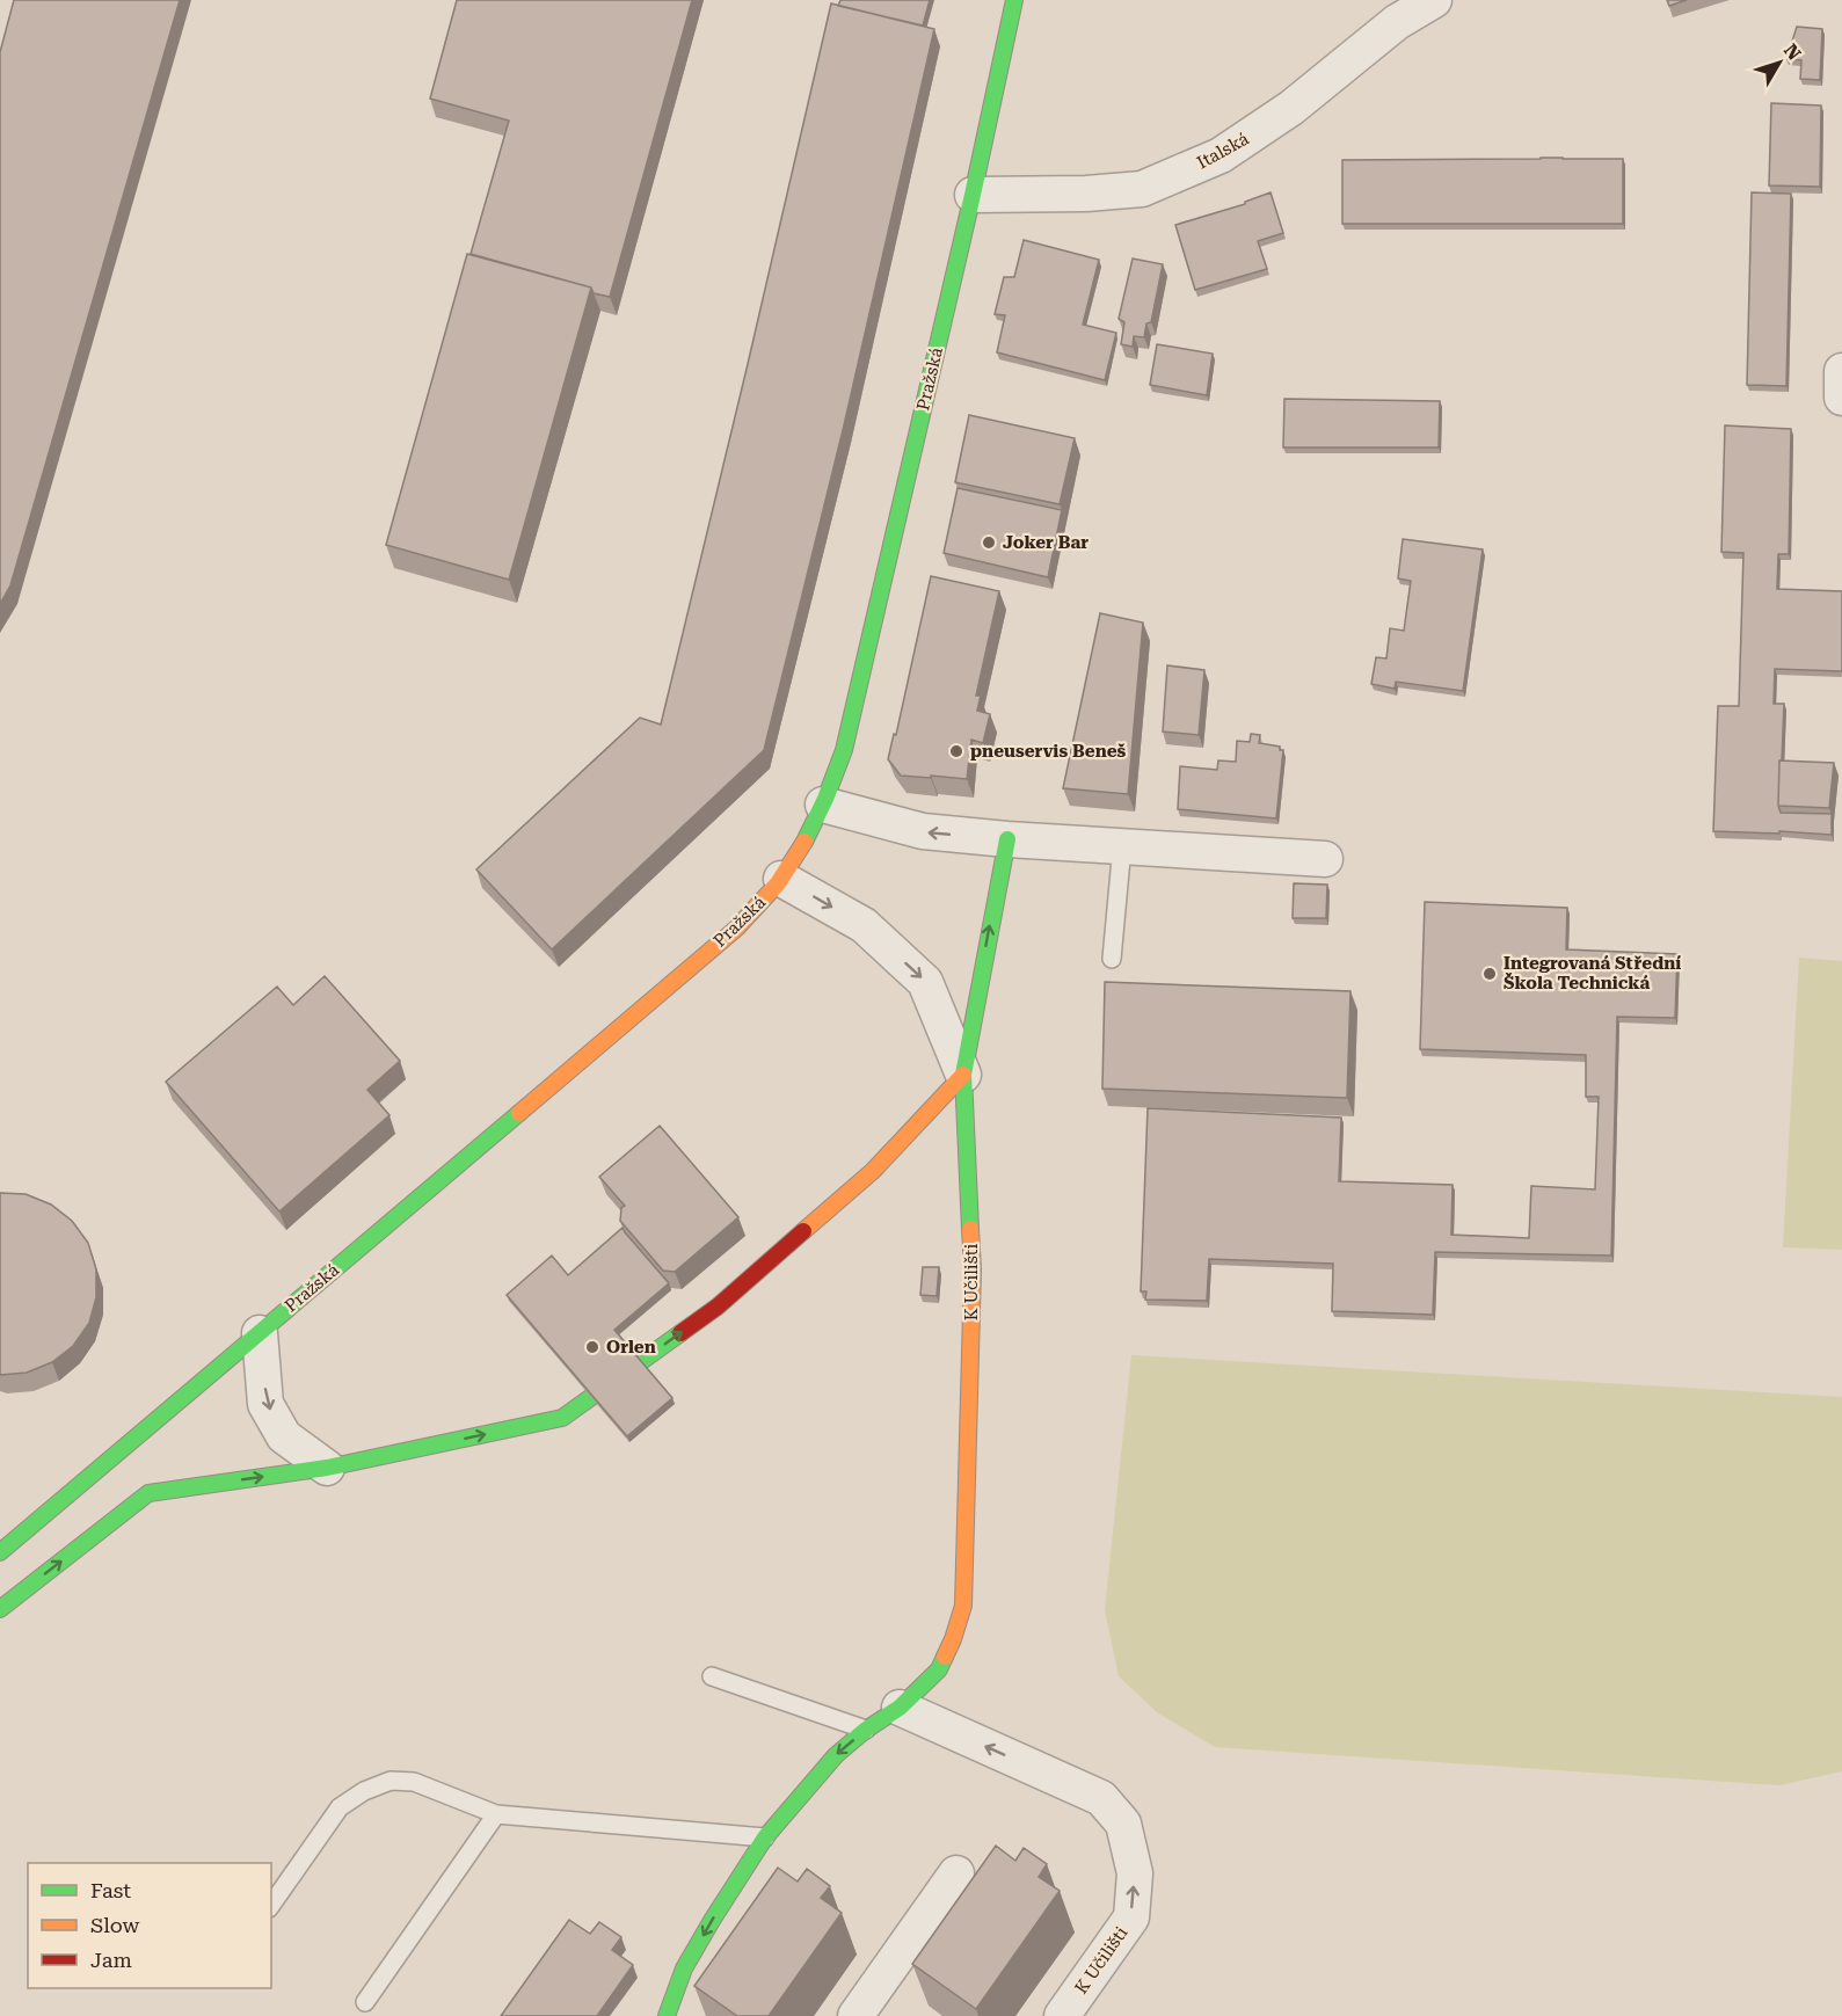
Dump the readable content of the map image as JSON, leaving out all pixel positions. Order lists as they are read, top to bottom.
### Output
{
  "streets": {
    "street": ["Italská", "Pražská", "K Učilišti"]
  },
  "crossings": [
    ["Italská", "Pražská"]
  ],
  "places": [
    "Joker Bar",
    "pneuservis Beneš",
    "Integrovaná Střední Škola Technická",
    "Orlen"
  ],
  "legend": ["Fast", "Slow", "Jam"],
  "north": "top right"
}
